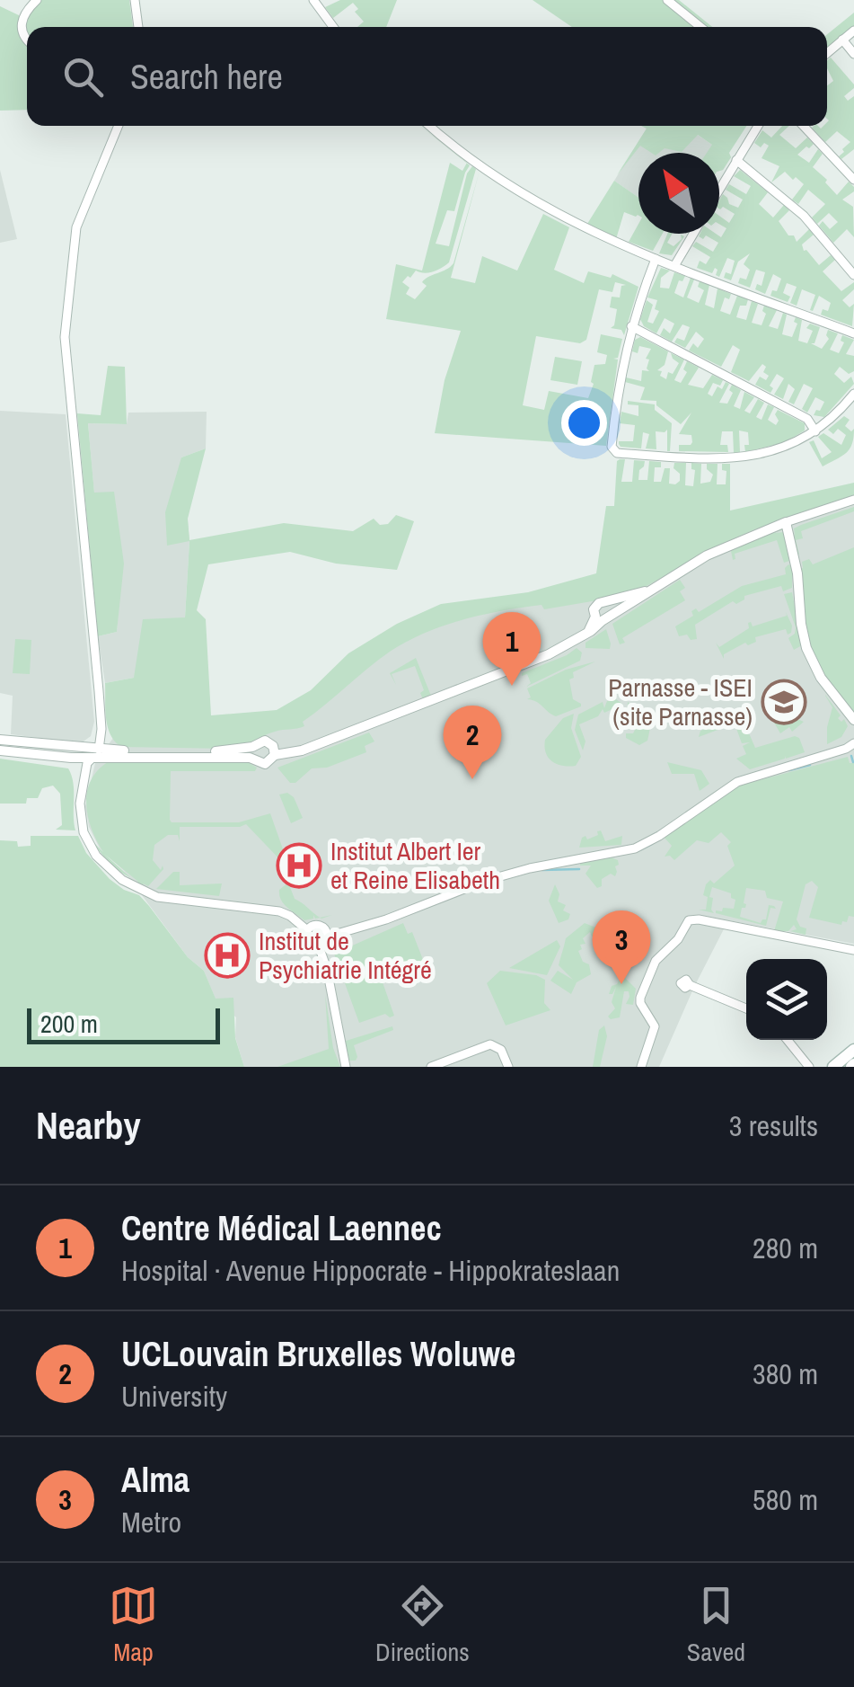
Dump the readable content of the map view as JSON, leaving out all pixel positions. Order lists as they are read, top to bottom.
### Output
{
  "places": {
    "school or university": ["Parnasse - ISEI (site Parnasse)"],
    "hospital": ["Institut Albert Ier et Reine Elisabeth", "Institut de Psychiatrie Intégré"]
  },
  "scale_bar": "200 m",
  "north": "top left",
  "page": {
    "search": "Search here",
    "pins": ["1", "2", "3"],
    "scale": "200 m",
    "heading": ["Nearby", "3 results"],
    "list": [
      {
        "mark": "1",
        "name": "Centre Médical Laennec",
        "note": "Hospital · Avenue Hippocrate - Hippokrateslaan",
        "value": "280 m"
      },
      {
        "mark": "2",
        "name": "UCLouvain Bruxelles Woluwe",
        "note": "University",
        "value": "380 m"
      },
      {
        "mark": "3",
        "name": "Alma",
        "note": "Metro",
        "value": "580 m"
      }
    ],
    "nav": ["Map", "Directions", "Saved"]
  }
}
